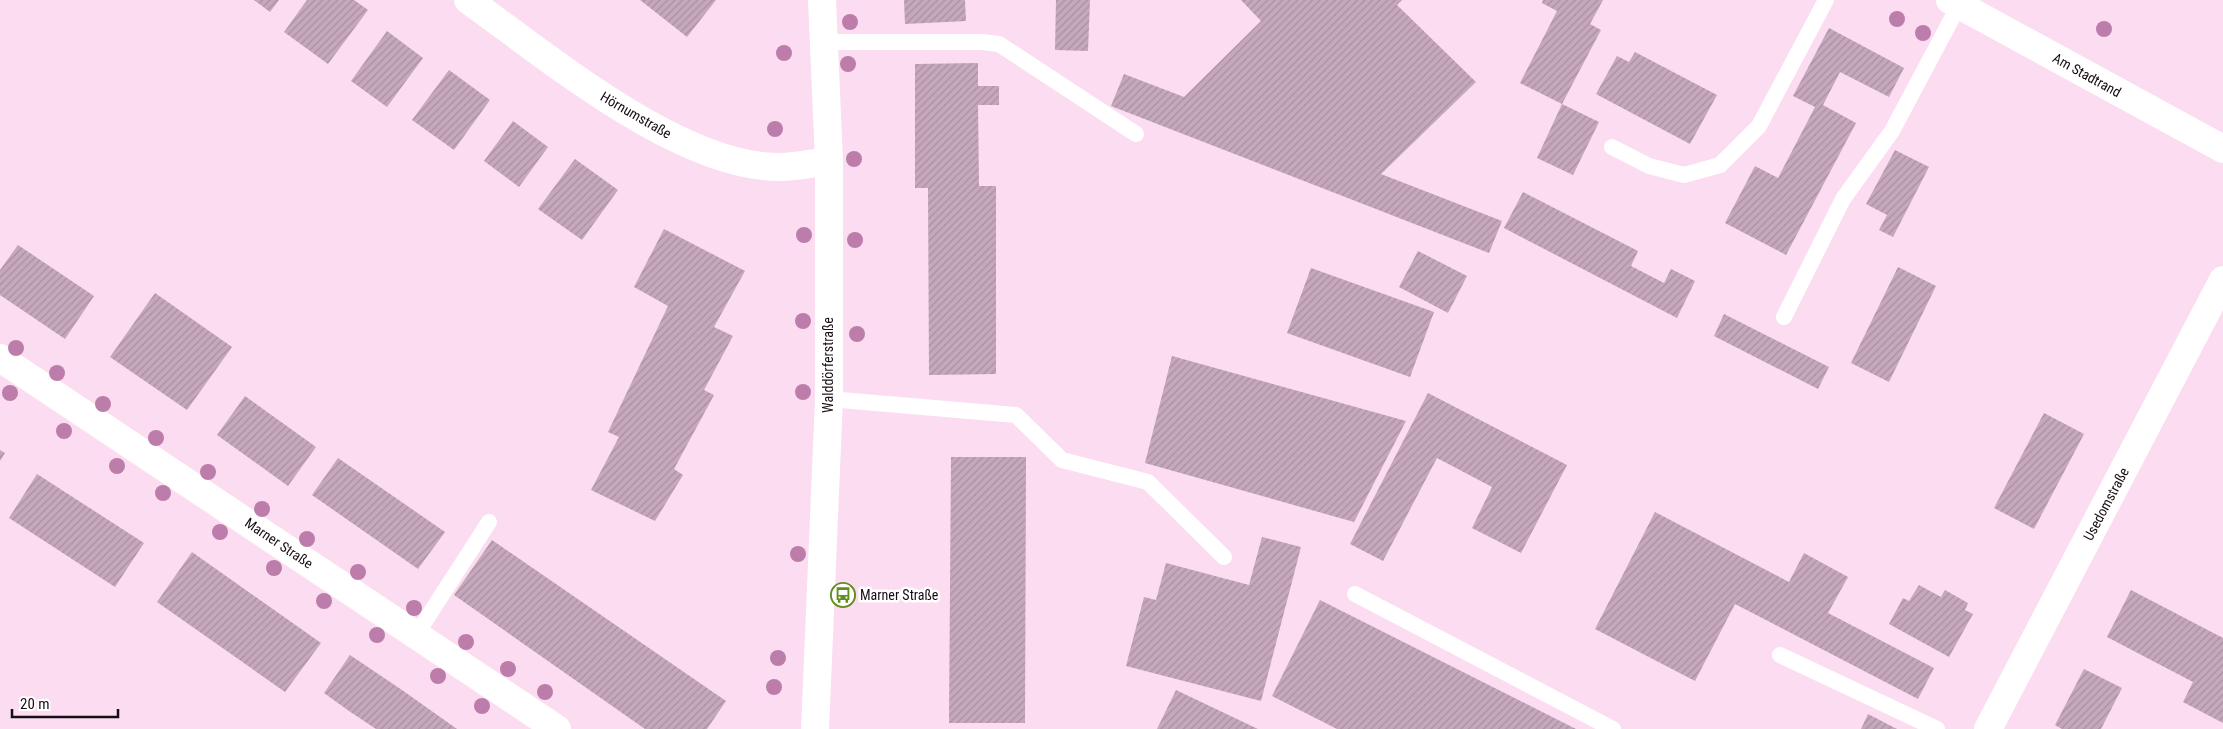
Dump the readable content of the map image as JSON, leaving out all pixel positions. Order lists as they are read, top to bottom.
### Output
{
  "streets": {
    "street": [
      "Am Stadtrand",
      "Hörnumstraße",
      "Walddörferstraße",
      "Usedomstraße",
      "Marner Straße"
    ]
  },
  "crossings": [
    ["Hörnumstraße", "Walddörferstraße"]
  ],
  "places": {
    "bus stop": ["Marner Straße"]
  },
  "scale_bar": "20 m"
}
